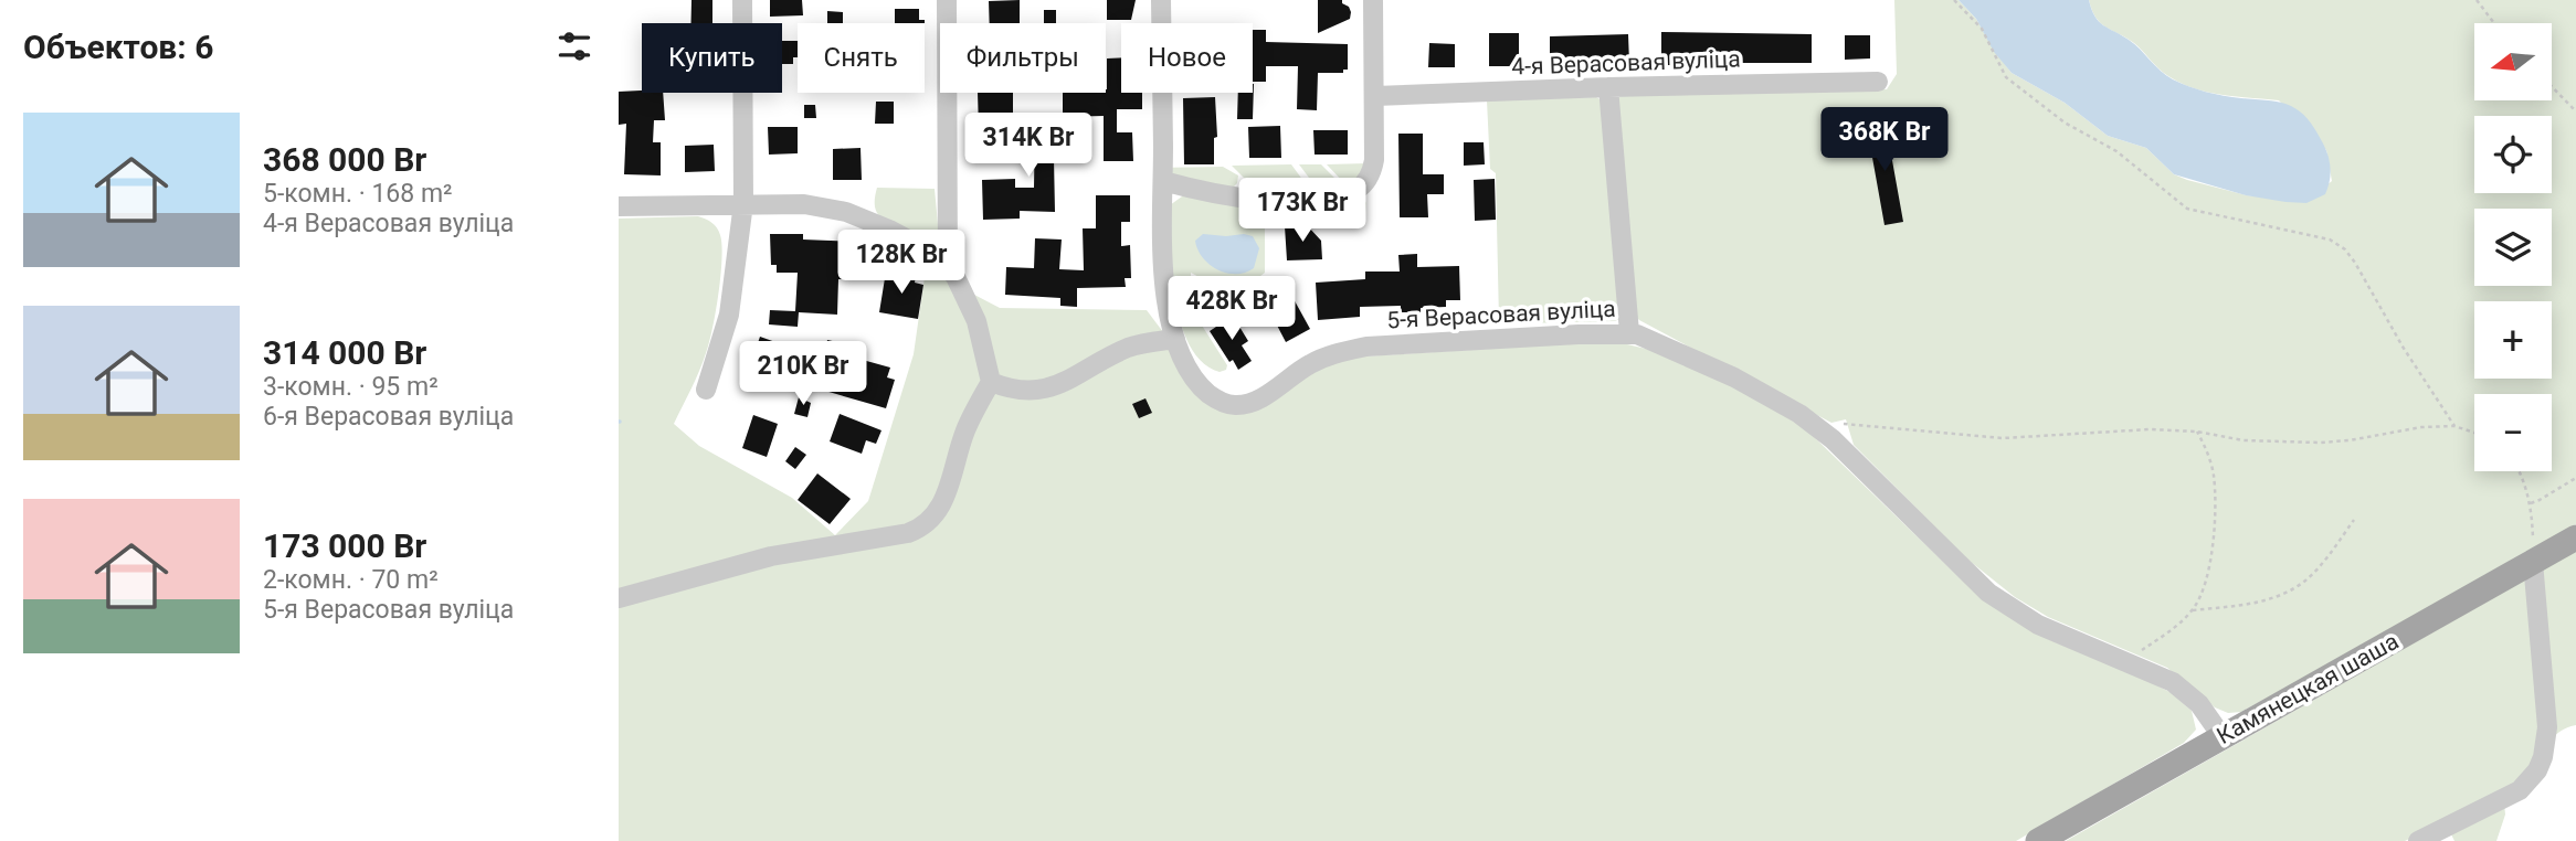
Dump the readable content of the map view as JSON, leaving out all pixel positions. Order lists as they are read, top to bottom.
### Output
{
  "streets": {
    "main road": ["Камянецкая шаша"],
    "street": ["4-я Верасовая вуліца", "5-я Верасовая вуліца"]
  },
  "crossings": [
    ["5-я Верасовая вуліца", "Камянецкая шаша"]
  ],
  "north": "left",
  "page": {
    "heading": "Объектов: 6",
    "map_buttons": ["+", "−"],
    "chip": [
      "Купить",
      "Снять",
      "Фильтры",
      "Новое"
    ],
    "list": [
      {
        "name": "368 000 Br",
        "note": "5-комн. · 168 m² · 4-я Верасовая вуліца"
      },
      {
        "name": "314 000 Br",
        "note": "3-комн. · 95 m² · 6-я Верасовая вуліца"
      },
      {
        "name": "173 000 Br",
        "note": "2-комн. · 70 m² · 5-я Верасовая вуліца"
      }
    ],
    "price": [
      "368K Br",
      "314K Br",
      "173K Br",
      "128K Br",
      "428K Br",
      "210K Br"
    ]
  }
}
